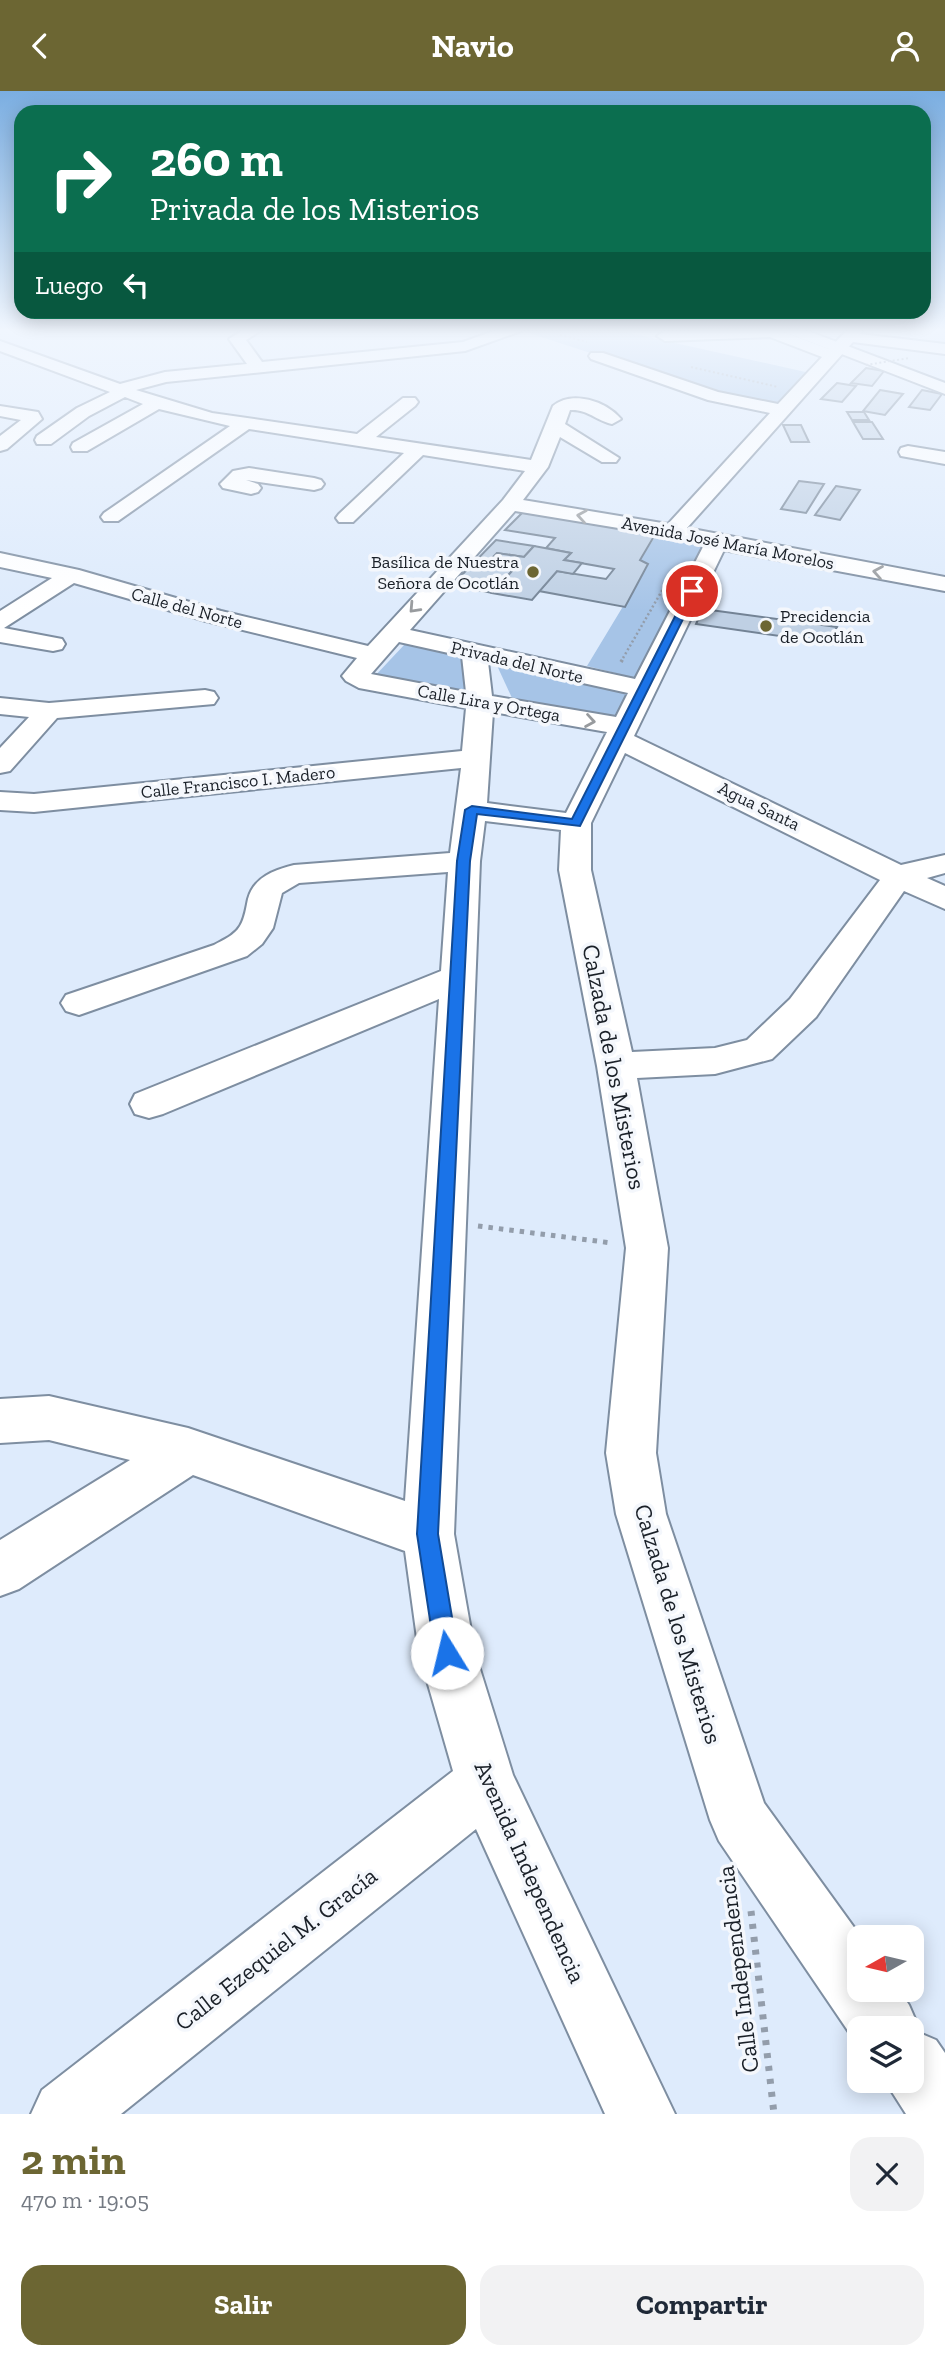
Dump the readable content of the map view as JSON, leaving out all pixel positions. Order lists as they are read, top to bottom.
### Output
{
  "streets": {
    "street": [
      "Avenida José María Morelos",
      "Calle del Norte",
      "Privada del Norte",
      "Calle Lira y Ortega",
      "Calle Francisco I. Madero",
      "Agua Santa",
      "Calzada de los Misterios",
      "Avenida Independencia",
      "Calle Ezequiel M. Gracía"
    ],
    "path": ["Calle Independencia"]
  },
  "crossings": [
    ["Avenida José María Morelos", "Calzada de los Misterios"],
    ["Calle del Norte", "Calle Lira y Ortega"],
    ["Privada del Norte", "Calle Lira y Ortega"],
    ["Privada del Norte", "Agua Santa"],
    ["Privada del Norte", "Calzada de los Misterios"],
    ["Privada del Norte", "Avenida Independencia"],
    ["Calle Lira y Ortega", "Agua Santa"],
    ["Calle Lira y Ortega", "Calzada de los Misterios"],
    ["Calle Lira y Ortega", "Avenida Independencia"],
    ["Calle Francisco I. Madero", "Avenida Independencia"],
    ["Agua Santa", "Calzada de los Misterios"],
    ["Avenida Independencia", "Calle Ezequiel M. Gracía"]
  ],
  "places": ["Basílica de Nuestra Señora de Ocotlán", "Precidencia de Ocotlán"],
  "north": "left",
  "page": {
    "header": "Navio",
    "turn": ["260 m", "Privada de los Misterios"],
    "then": "Luego",
    "heading": ["2 min", "470 m · 19:05"],
    "buttons": ["Salir", "Compartir"]
  }
}
